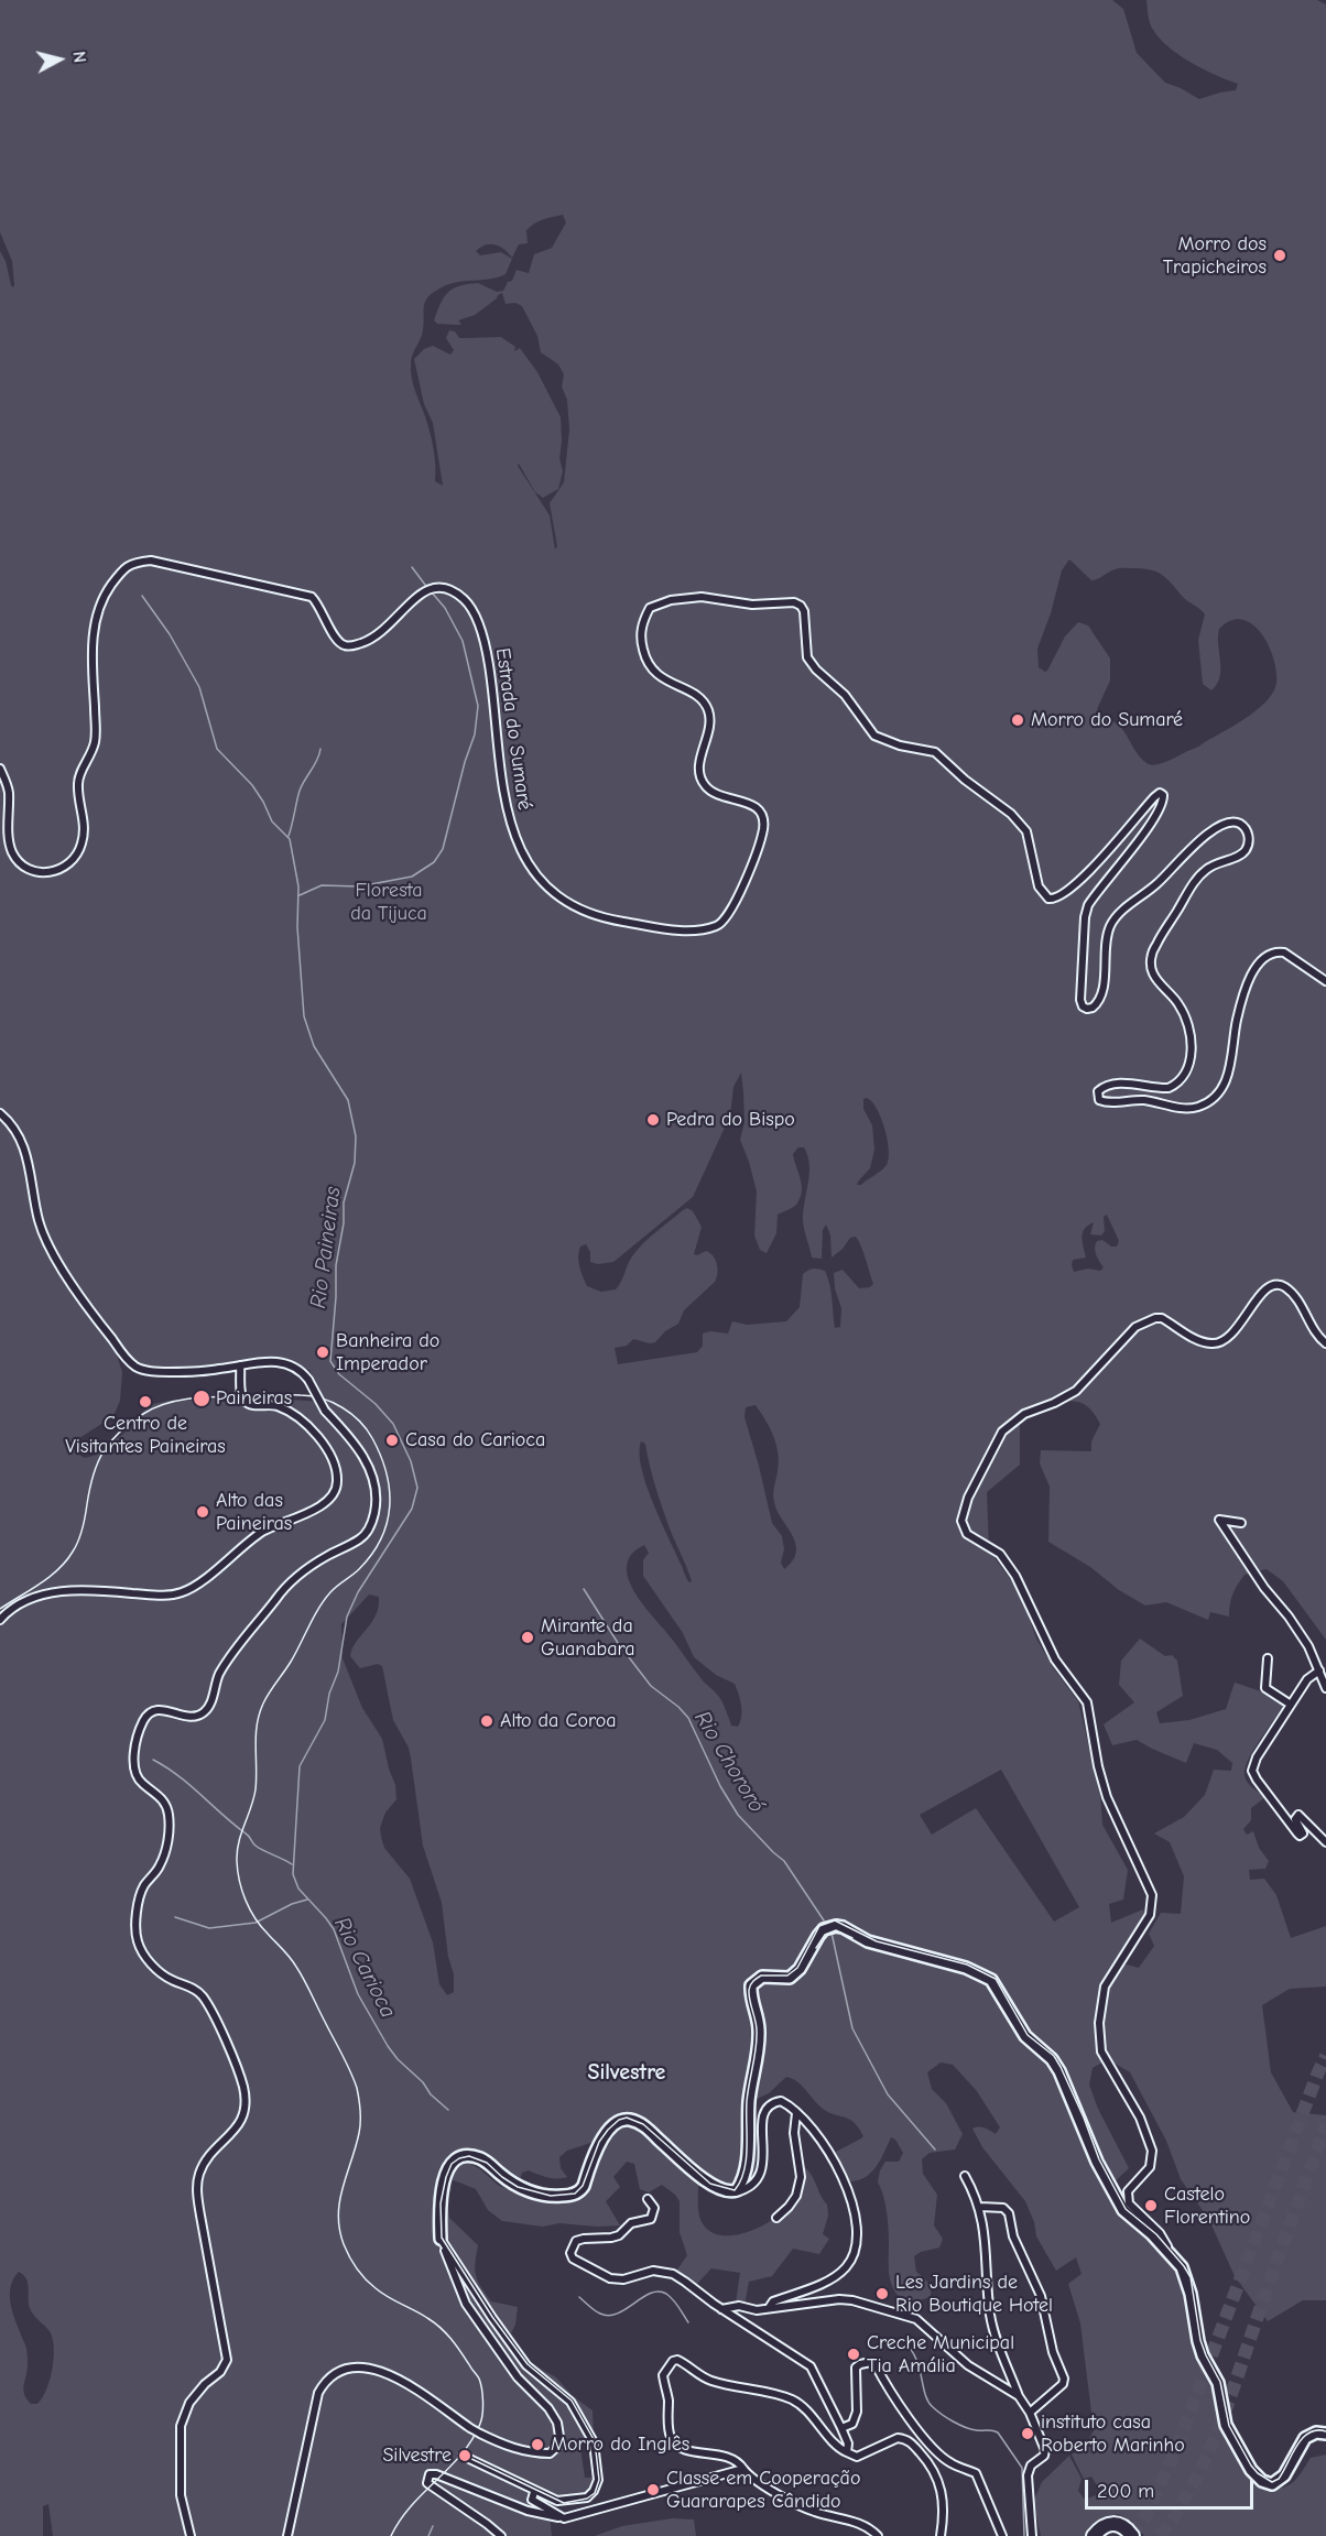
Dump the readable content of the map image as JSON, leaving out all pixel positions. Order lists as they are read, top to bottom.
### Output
{
  "streets": {
    "street": ["Estrada do Sumaré"]
  },
  "districts": ["Silvestre"],
  "water": ["Rio Paineiras", "Rio Chororó", "Rio Carioca"],
  "parks": ["Floresta da Tijuca"],
  "places": [
    "Morro dos Trapicheiros",
    "Morro do Sumaré",
    "Pedra do Bispo",
    "Banheira do Imperador",
    "Paineiras",
    "Centro de Visitantes Paineiras",
    "Casa do Carioca",
    "Alto das Paineiras",
    "Mirante da Guanabara",
    "Alto da Coroa",
    "Castelo Florentino",
    "Les Jardins de Rio Boutique Hotel",
    "Creche Municipal Tia Amália",
    "instituto casa Roberto Marinho",
    "Morro do Inglês",
    "Silvestre",
    "Classe em Cooperação Guararapes Cândido"
  ],
  "scale_bar": "200 m",
  "north": "right"
}
